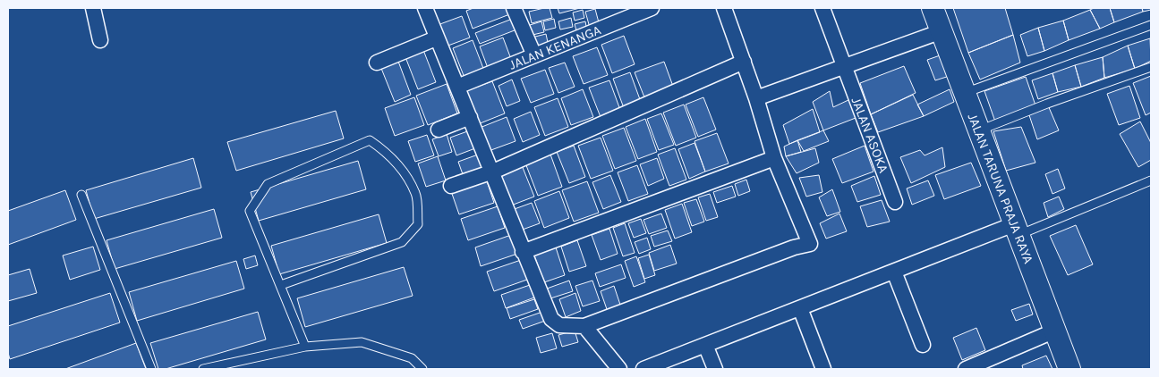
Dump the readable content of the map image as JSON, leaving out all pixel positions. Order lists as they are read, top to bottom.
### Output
{
  "streets": {
    "main road": ["JALAN TARUNA PRAJA RAYA"],
    "street": ["JALAN KENANGA", "JALAN ASOKA"]
  }
}
